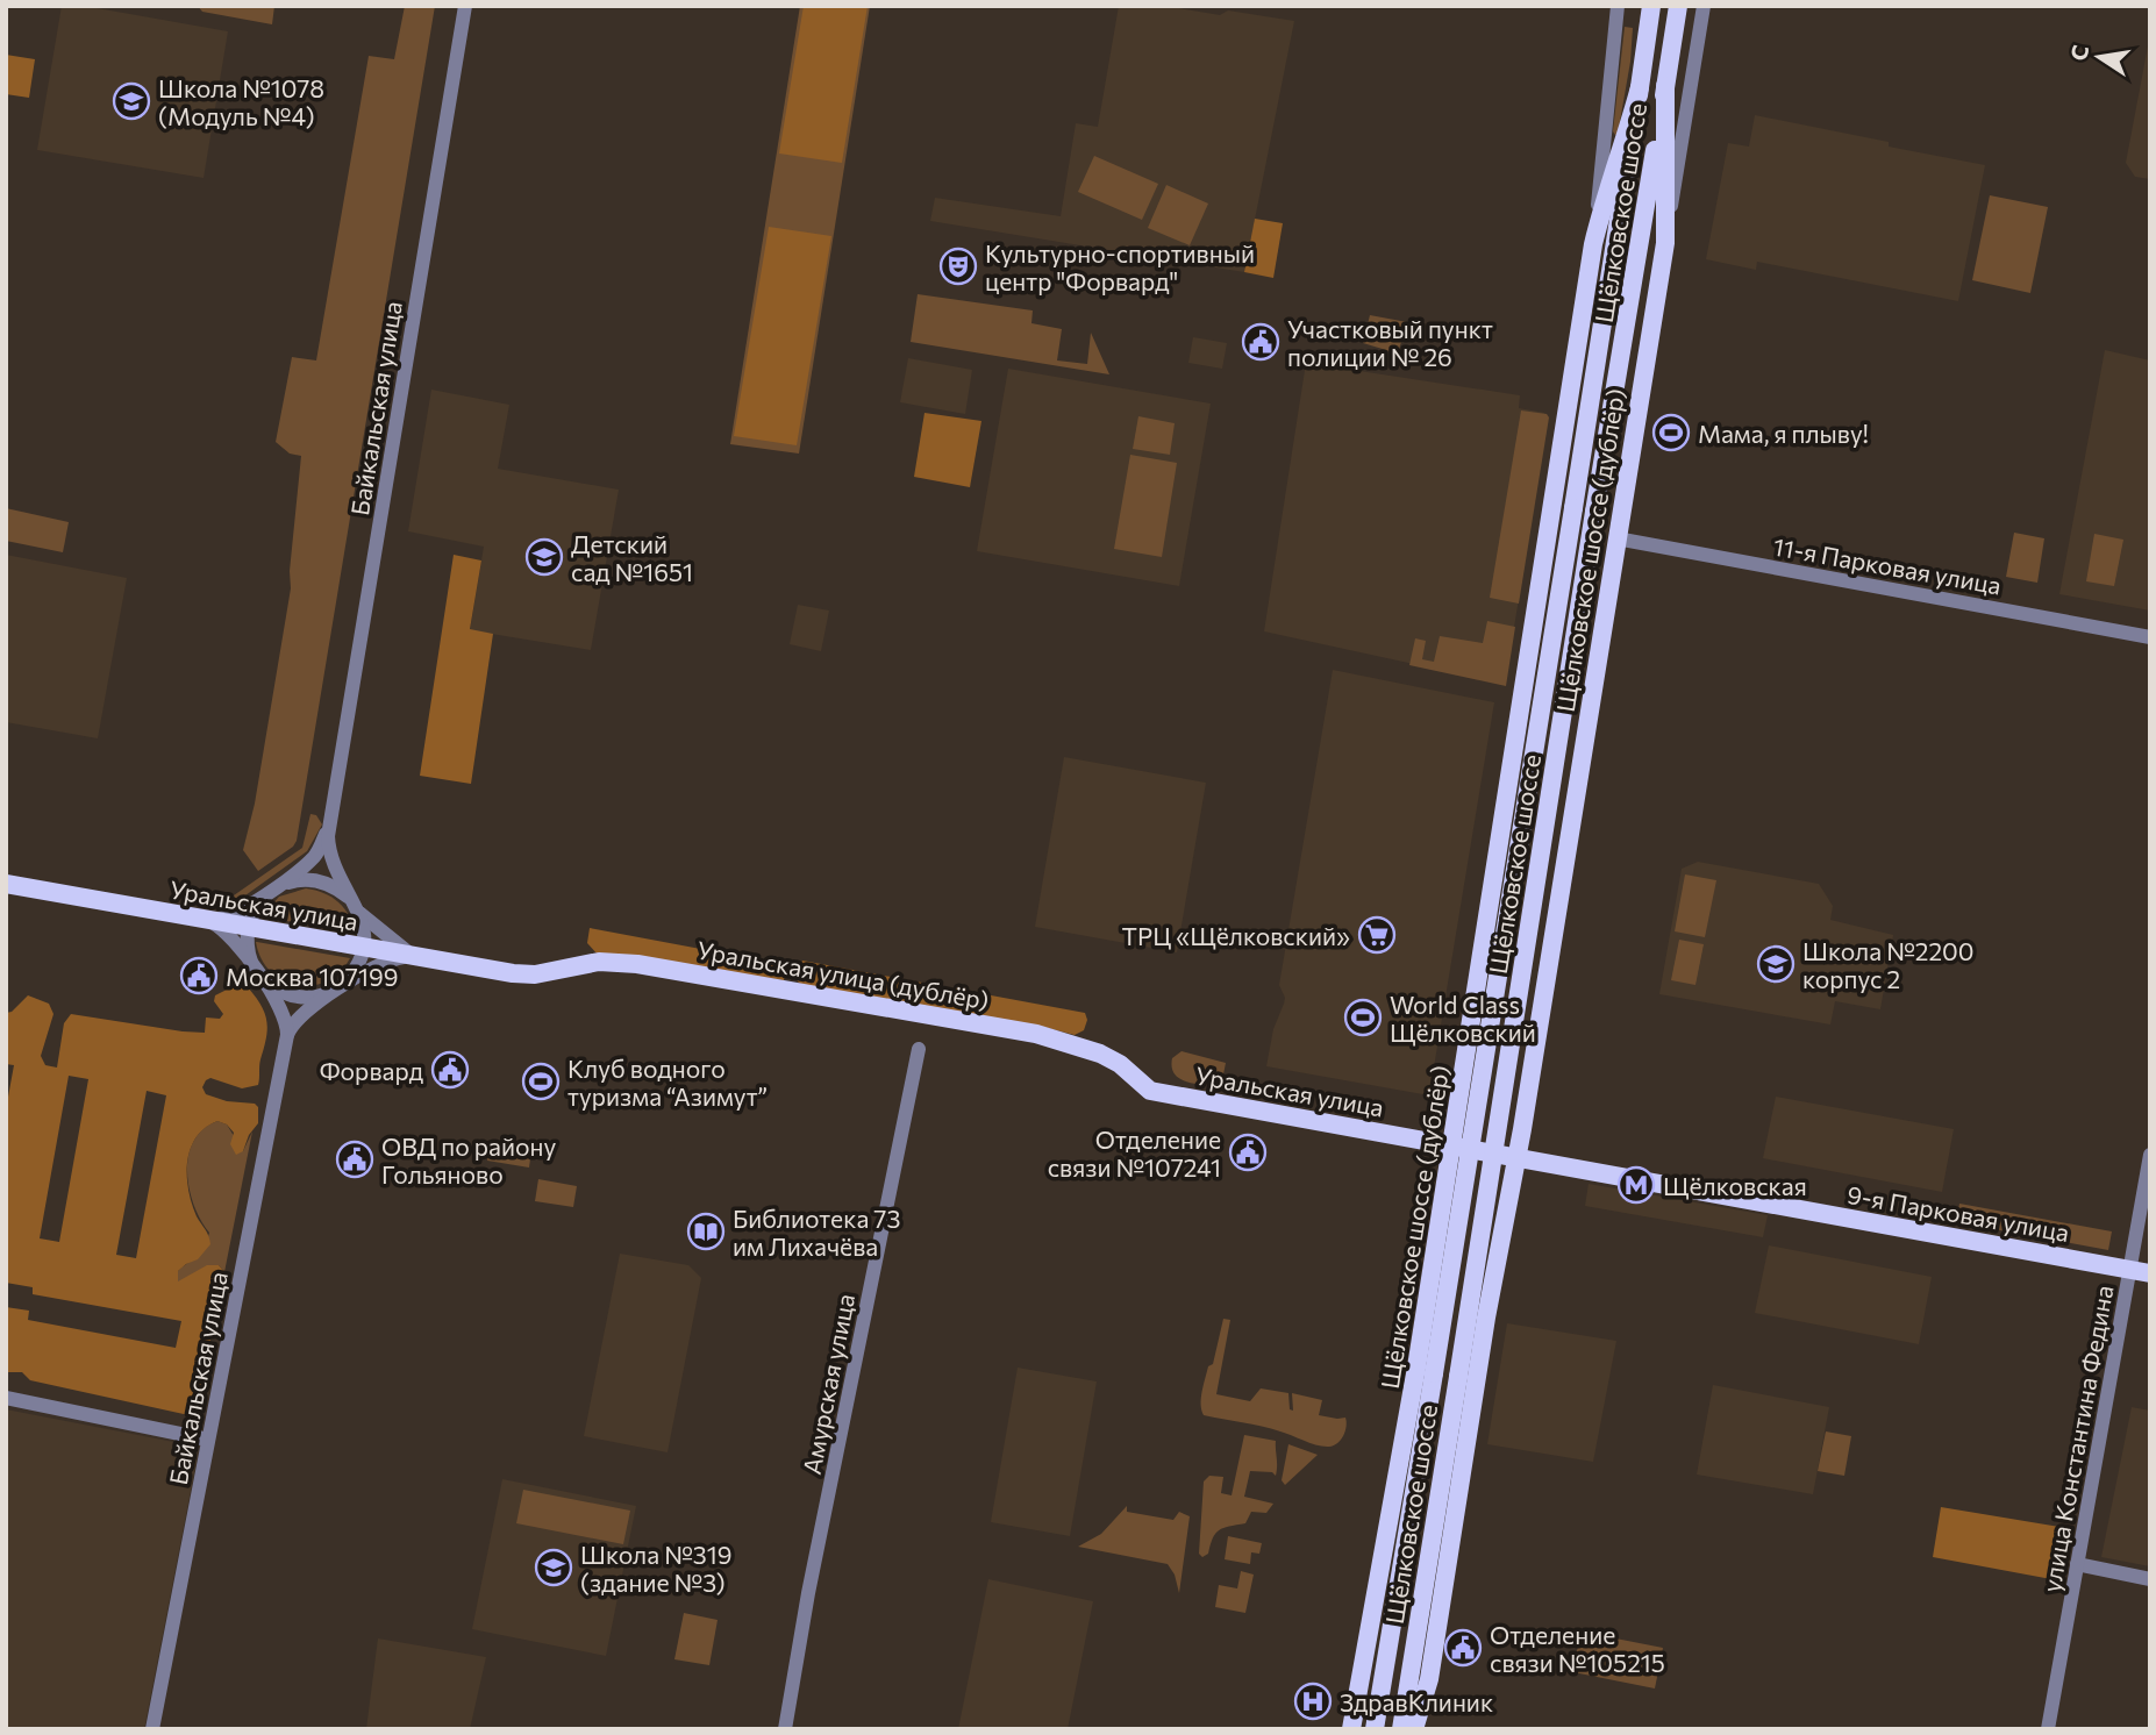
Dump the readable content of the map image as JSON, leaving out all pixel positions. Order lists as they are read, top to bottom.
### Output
{
  "streets": {
    "main road": [
      "Щёлковское шоссе",
      "Щёлковское шоссе (дублёр)",
      "Уральская улица",
      "Уральская улица (дублёр)",
      "9-я Парковая улица"
    ],
    "street": [
      "Байкальская улица",
      "11-я Парковая улица",
      "Амурская улица",
      "улица Константина Федина"
    ]
  },
  "crossings": [
    ["Щёлковское шоссе (дублёр)", "11-я Парковая улица"],
    ["Щёлковское шоссе (дублёр)", "Уральская улица"],
    ["Щёлковское шоссе (дублёр)", "9-я Парковая улица"],
    ["Уральская улица", "Уральская улица (дублёр)"],
    ["Уральская улица", "9-я Парковая улица"],
    ["9-я Парковая улица", "улица Константина Федина"]
  ],
  "places": {
    "school or university": [
      "Школа №1078 (Модуль №4)",
      "Детский сад №1651",
      "Школа №2200 корпус 2",
      "Школа №319 (здание №3)"
    ],
    "theatre": ["Культурно-спортивный центр \"Форвард\""],
    "public building": [
      "Участковый пункт полиции № 26",
      "Москва 107199",
      "Форвард",
      "Отделение связи №107241",
      "ОВД по району Гольяново",
      "Отделение связи №105215"
    ],
    "sports": ["Мама, я плыву!", "World Class Щёлковский", "Клуб водного туризма “Азимут”"],
    "supermarket": ["ТРЦ «Щёлковский»"],
    "metro station": ["Щёлковская"],
    "library": ["Библиотека 73 им Лихачёва"],
    "hospital": ["ЗдравКлиник"]
  },
  "north": "left"
}
